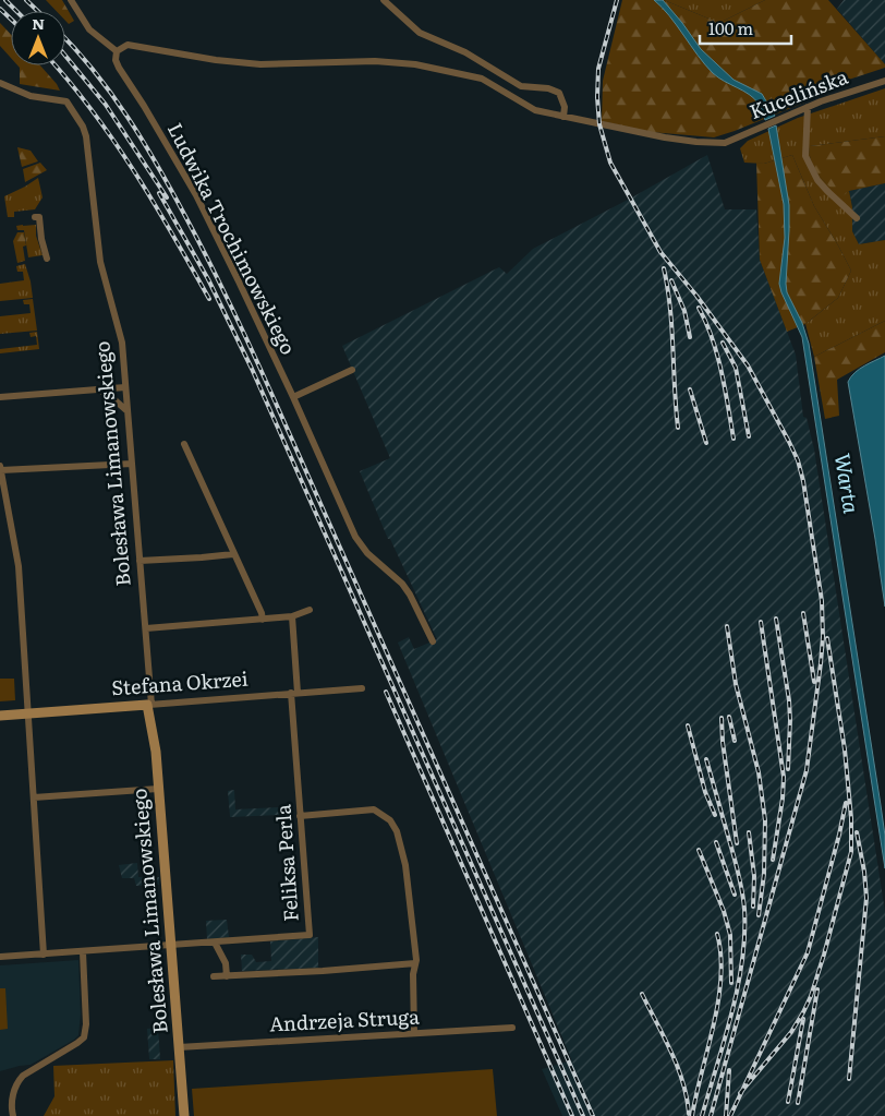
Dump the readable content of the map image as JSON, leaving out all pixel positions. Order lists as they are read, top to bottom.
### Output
{
  "streets": {
    "street": [
      "Kucelińska",
      "Ludwika Trochimowskiego",
      "Bolesława Limanowskiego",
      "Stefana Okrzei",
      "Feliksa Perla",
      "Andrzeja Struga"
    ]
  },
  "crossings": [
    ["Bolesława Limanowskiego", "Stefana Okrzei"],
    ["Bolesława Limanowskiego", "Feliksa Perla"],
    ["Bolesława Limanowskiego", "Andrzeja Struga"],
    ["Stefana Okrzei", "Feliksa Perla"]
  ],
  "water": ["Warta"],
  "scale_bar": "100 m",
  "north": "top"
}
